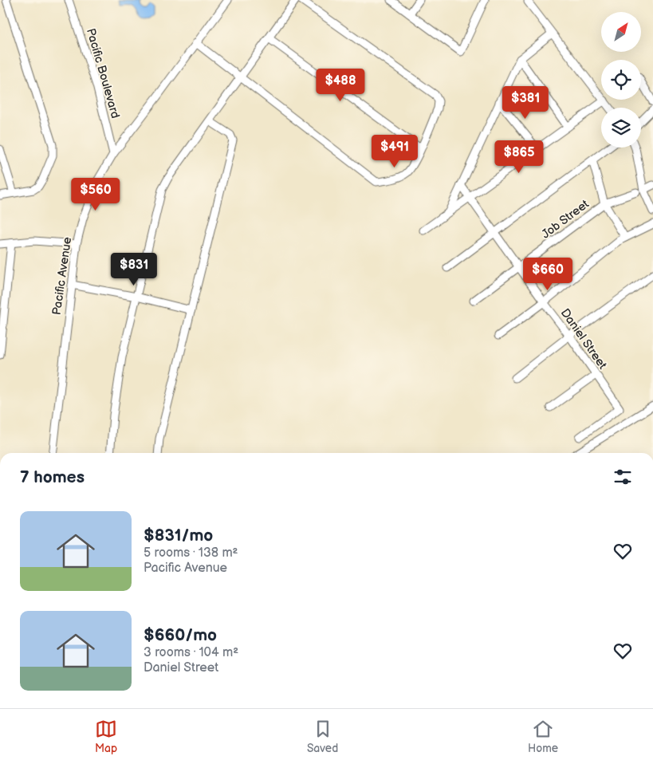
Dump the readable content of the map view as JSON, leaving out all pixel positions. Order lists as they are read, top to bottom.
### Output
{
  "streets": {
    "street": [
      "Pacific Boulevard",
      "Job Street",
      "Pacific Avenue",
      "Daniel Street"
    ]
  },
  "crossings": [
    ["Pacific Boulevard", "Pacific Avenue"],
    ["Job Street", "Daniel Street"]
  ],
  "north": "top right",
  "page": {
    "price": [
      "$488",
      "$381",
      "$491",
      "$865",
      "$560",
      "$831",
      "$660"
    ],
    "heading": "7 homes",
    "list": [
      {
        "name": "$831/mo",
        "note": "5 rooms · 138 m² · Pacific Avenue"
      },
      {
        "name": "$660/mo",
        "note": "3 rooms · 104 m² · Daniel Street"
      }
    ],
    "tabs": ["Map", "Saved", "Home"]
  }
}
